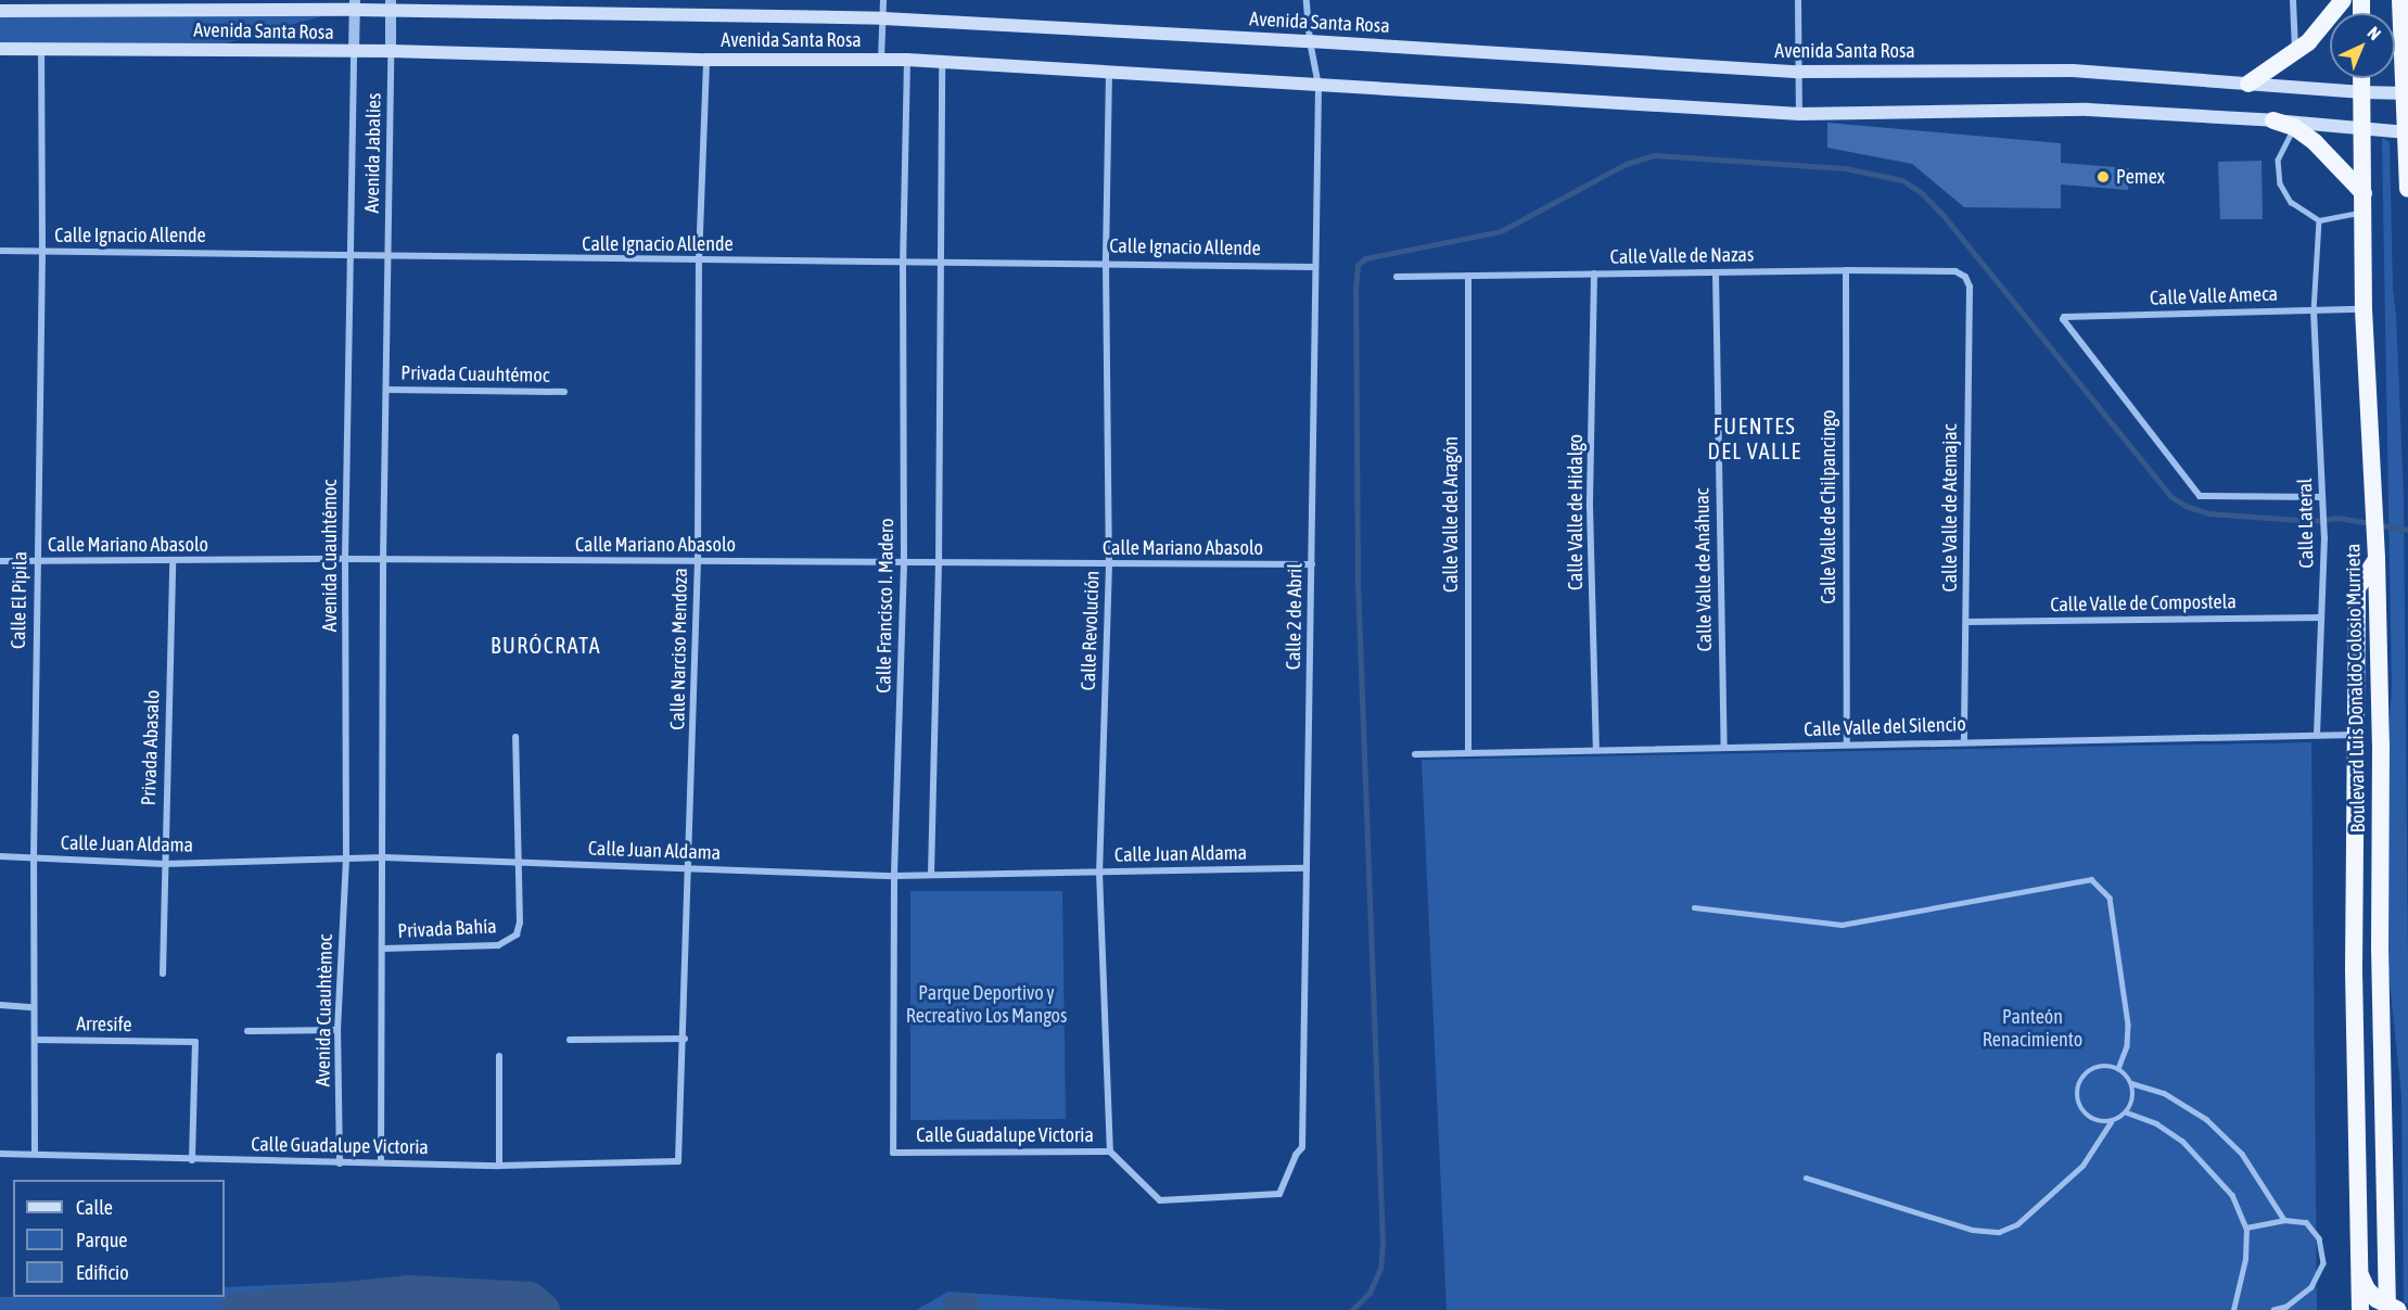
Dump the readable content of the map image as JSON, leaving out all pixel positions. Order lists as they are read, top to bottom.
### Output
{
  "streets": {
    "highway": ["Boulevard Luis Donaldo Colosio Murrieta"],
    "main road": ["Avenida Santa Rosa"],
    "street": [
      "Avenida Jabalies",
      "Calle Ignacio Allende",
      "Calle Valle de Nazas",
      "Calle Valle Ameca",
      "Privada Cuauhtémoc",
      "Calle Valle de Chilpancingo",
      "Calle Valle de Atemajac",
      "Calle Valle de Hidalgo",
      "Calle Valle del Aragón",
      "Calle Lateral",
      "Calle Mariano Abasolo",
      "Avenida Cuauhtémoc",
      "Calle Valle de Anáhuac",
      "Calle El Pipila",
      "Calle Valle de Compostela",
      "Calle Francisco I. Madero",
      "Calle 2 de Abril",
      "Calle Revolución",
      "Calle Narciso Mendoza",
      "Calle Valle del Silencio",
      "Privada Abasalo",
      "Calle Juan Aldama",
      "Privada Bahía",
      "Avenida Cuauhtèmoc",
      "Arresife",
      "Calle Guadalupe Victoria"
    ]
  },
  "crossings": [
    ["Avenida Santa Rosa", "Avenida Jabalies"],
    ["Avenida Santa Rosa", "Calle El Pipila"],
    ["Avenida Santa Rosa", "Calle Francisco I. Madero"],
    ["Avenida Santa Rosa", "Calle 2 de Abril"],
    ["Avenida Santa Rosa", "Calle Revolución"],
    ["Avenida Santa Rosa", "Calle Narciso Mendoza"],
    ["Avenida Santa Rosa", "Boulevard Luis Donaldo Colosio Murrieta"],
    ["Avenida Jabalies", "Calle Ignacio Allende"],
    ["Avenida Jabalies", "Avenida Cuauhtémoc"],
    ["Calle Ignacio Allende", "Avenida Cuauhtémoc"],
    ["Calle Ignacio Allende", "Calle El Pipila"],
    ["Calle Ignacio Allende", "Calle Francisco I. Madero"],
    ["Calle Ignacio Allende", "Calle 2 de Abril"],
    ["Calle Ignacio Allende", "Calle Revolución"],
    ["Calle Ignacio Allende", "Calle Narciso Mendoza"],
    ["Calle Valle de Nazas", "Calle Valle de Chilpancingo"],
    ["Calle Valle de Nazas", "Calle Valle de Atemajac"],
    ["Calle Valle de Nazas", "Calle Valle de Hidalgo"],
    ["Calle Valle de Nazas", "Calle Valle del Aragón"],
    ["Calle Valle de Nazas", "Calle Valle de Anáhuac"],
    ["Calle Valle Ameca", "Calle Lateral"],
    ["Calle Valle Ameca", "Boulevard Luis Donaldo Colosio Murrieta"],
    ["Calle Valle de Chilpancingo", "Calle Valle del Silencio"],
    ["Calle Valle de Atemajac", "Calle Valle de Compostela"],
    ["Calle Valle de Atemajac", "Calle Valle del Silencio"],
    ["Calle Valle de Hidalgo", "Calle Valle del Silencio"],
    ["Calle Valle del Aragón", "Calle Valle del Silencio"],
    ["Calle Lateral", "Calle Valle de Compostela"],
    ["Calle Lateral", "Calle Valle del Silencio"],
    ["Calle Mariano Abasolo", "Avenida Cuauhtémoc"],
    ["Calle Mariano Abasolo", "Calle El Pipila"],
    ["Calle Mariano Abasolo", "Calle Francisco I. Madero"],
    ["Calle Mariano Abasolo", "Calle 2 de Abril"],
    ["Calle Mariano Abasolo", "Calle Revolución"],
    ["Calle Mariano Abasolo", "Calle Narciso Mendoza"],
    ["Calle Mariano Abasolo", "Privada Abasalo"],
    ["Avenida Cuauhtémoc", "Calle Juan Aldama"],
    ["Avenida Cuauhtémoc", "Avenida Cuauhtèmoc"],
    ["Calle Valle de Anáhuac", "Calle Valle del Silencio"],
    ["Calle El Pipila", "Calle Juan Aldama"],
    ["Calle El Pipila", "Arresife"],
    ["Calle El Pipila", "Calle Guadalupe Victoria"],
    ["Calle Francisco I. Madero", "Calle Juan Aldama"],
    ["Calle Francisco I. Madero", "Calle Guadalupe Victoria"],
    ["Calle 2 de Abril", "Calle Juan Aldama"],
    ["Calle 2 de Abril", "Calle Guadalupe Victoria"],
    ["Calle Revolución", "Calle Juan Aldama"],
    ["Calle Revolución", "Calle Guadalupe Victoria"],
    ["Calle Narciso Mendoza", "Calle Juan Aldama"],
    ["Calle Narciso Mendoza", "Calle Guadalupe Victoria"],
    ["Privada Abasalo", "Calle Juan Aldama"],
    ["Calle Juan Aldama", "Privada Bahía"],
    ["Calle Juan Aldama", "Avenida Cuauhtèmoc"],
    ["Avenida Cuauhtèmoc", "Calle Guadalupe Victoria"],
    ["Arresife", "Calle Guadalupe Victoria"]
  ],
  "districts": ["FUENTES DEL VALLE", "BURÓCRATA"],
  "parks": ["Parque Deportivo y Recreativo Los Mangos", "Panteón Renacimiento"],
  "places": ["Pemex"],
  "legend": ["Calle", "Parque", "Edificio"],
  "north": "top right"
}
